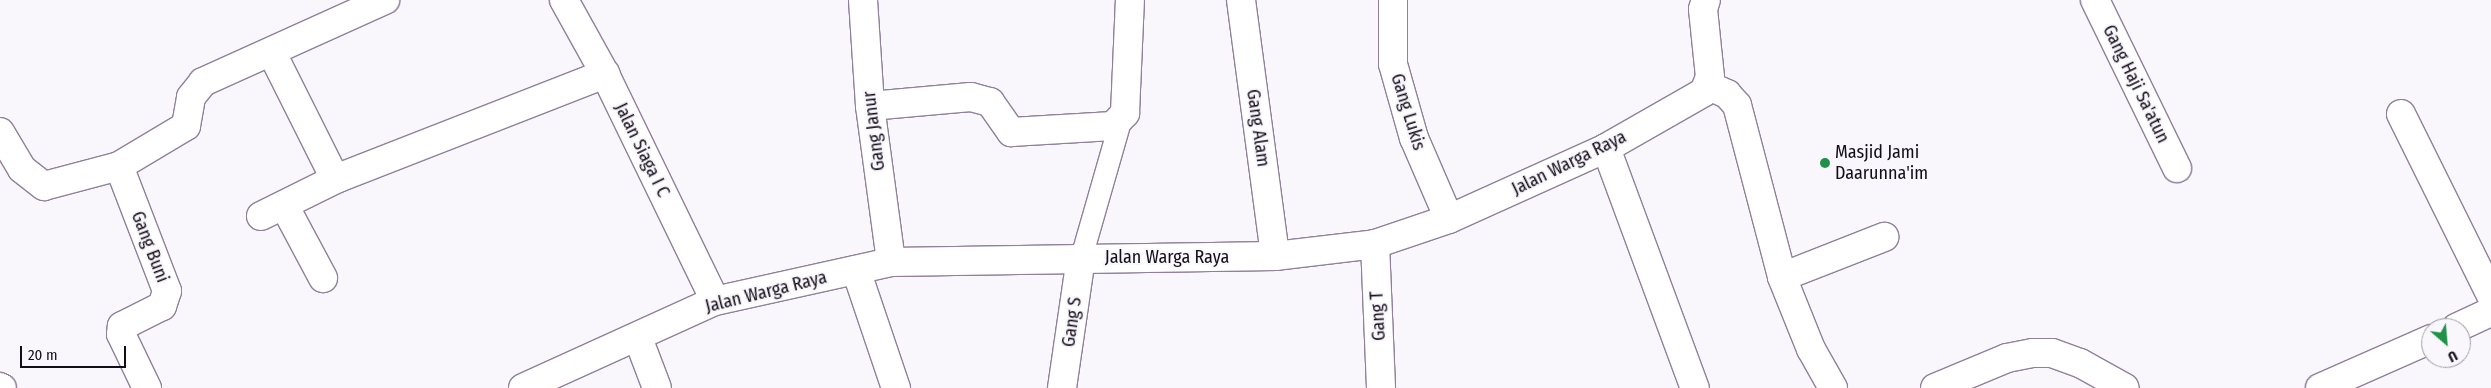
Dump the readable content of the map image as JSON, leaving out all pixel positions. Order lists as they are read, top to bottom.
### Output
{
  "streets": {
    "street": [
      "Gang Haji Sa'atun",
      "Gang Lukis",
      "Gang Alam",
      "Gang Janur",
      "Jalan Siaga I C",
      "Jalan Warga Raya",
      "Gang Buni",
      "Gang T",
      "Gang S"
    ]
  },
  "crossings": [
    ["Gang Lukis", "Jalan Warga Raya"],
    ["Gang Alam", "Jalan Warga Raya"],
    ["Gang Janur", "Jalan Warga Raya"],
    ["Jalan Siaga I C", "Jalan Warga Raya"],
    ["Jalan Warga Raya", "Gang T"],
    ["Jalan Warga Raya", "Gang S"]
  ],
  "places": ["Masjid Jami Daarunna'im"],
  "scale_bar": "20 m",
  "north": "bottom right"
}
